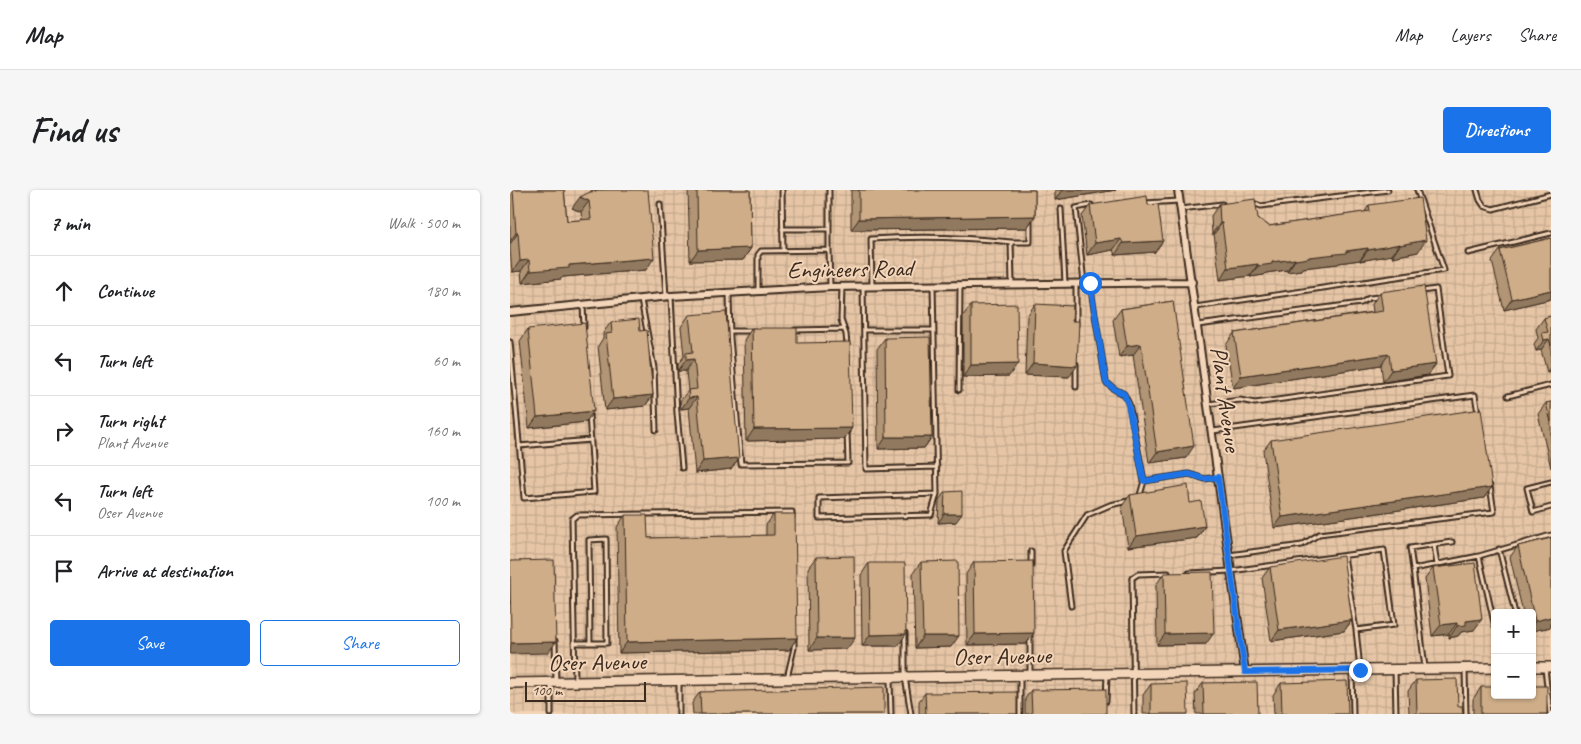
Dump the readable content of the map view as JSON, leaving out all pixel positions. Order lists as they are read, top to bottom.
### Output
{
  "streets": {
    "street": ["Engineers Road", "Plant Avenue", "Oser Avenue"]
  },
  "crossings": [
    ["Engineers Road", "Plant Avenue"],
    ["Plant Avenue", "Oser Avenue"]
  ],
  "scale_bar": "100 m",
  "page": {
    "header": "Map",
    "nav": ["Map", "Layers", "Share"],
    "buttons": [
      "Directions",
      ["Save", "Share"]
    ],
    "title": "Find us",
    "heading": ["7 min", "Walk · 500 m"],
    "list": [
      ["Continue", "180 m"],
      ["Turn left", "60 m"],
      ["Turn right", "Plant Avenue", "160 m"],
      ["Turn left", "Oser Avenue", "100 m"],
      "Arrive at destination"
    ],
    "map_buttons": ["+", "−"],
    "scale": "100 m"
  }
}
